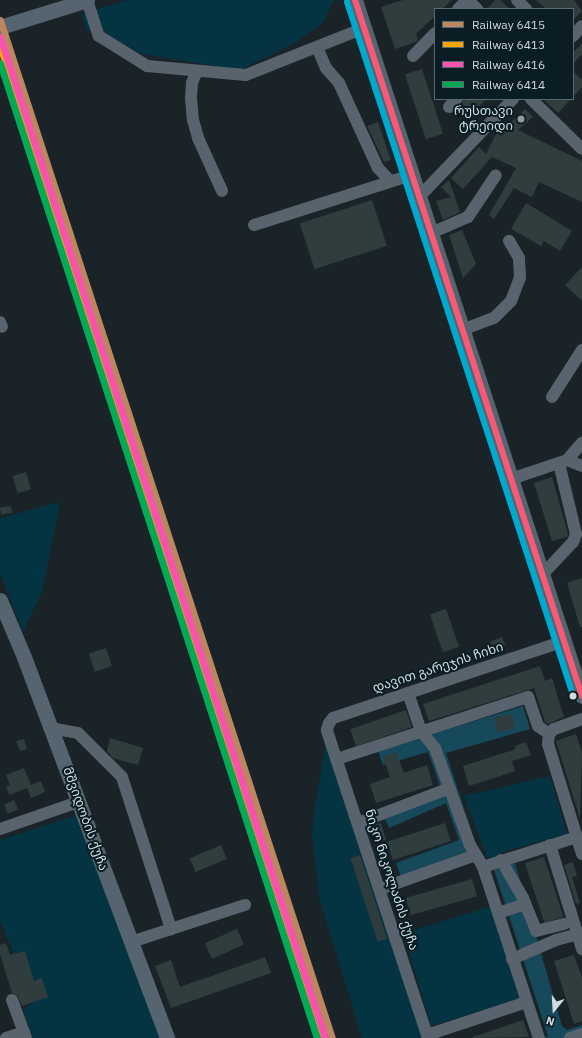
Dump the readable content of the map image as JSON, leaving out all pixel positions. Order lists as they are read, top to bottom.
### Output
{
  "streets": {
    "main road": ["მშვიდობის ქუჩა"],
    "street": ["დავით გარეჯის ჩიხი", "ნიკო ნიკოლაძის ქუჩა"]
  },
  "crossings": [
    ["დავით გარეჯის ჩიხი", "ნიკო ნიკოლაძის ქუჩა"]
  ],
  "places": ["რუსთავი ტრეიდი"],
  "lines": [
    "rail line 6415",
    "rail line 6416",
    "rail line 6413",
    "rail line 6414"
  ],
  "legend": [
    "Railway 6415",
    "Railway 6413",
    "Railway 6416",
    "Railway 6414"
  ],
  "north": "bottom"
}
